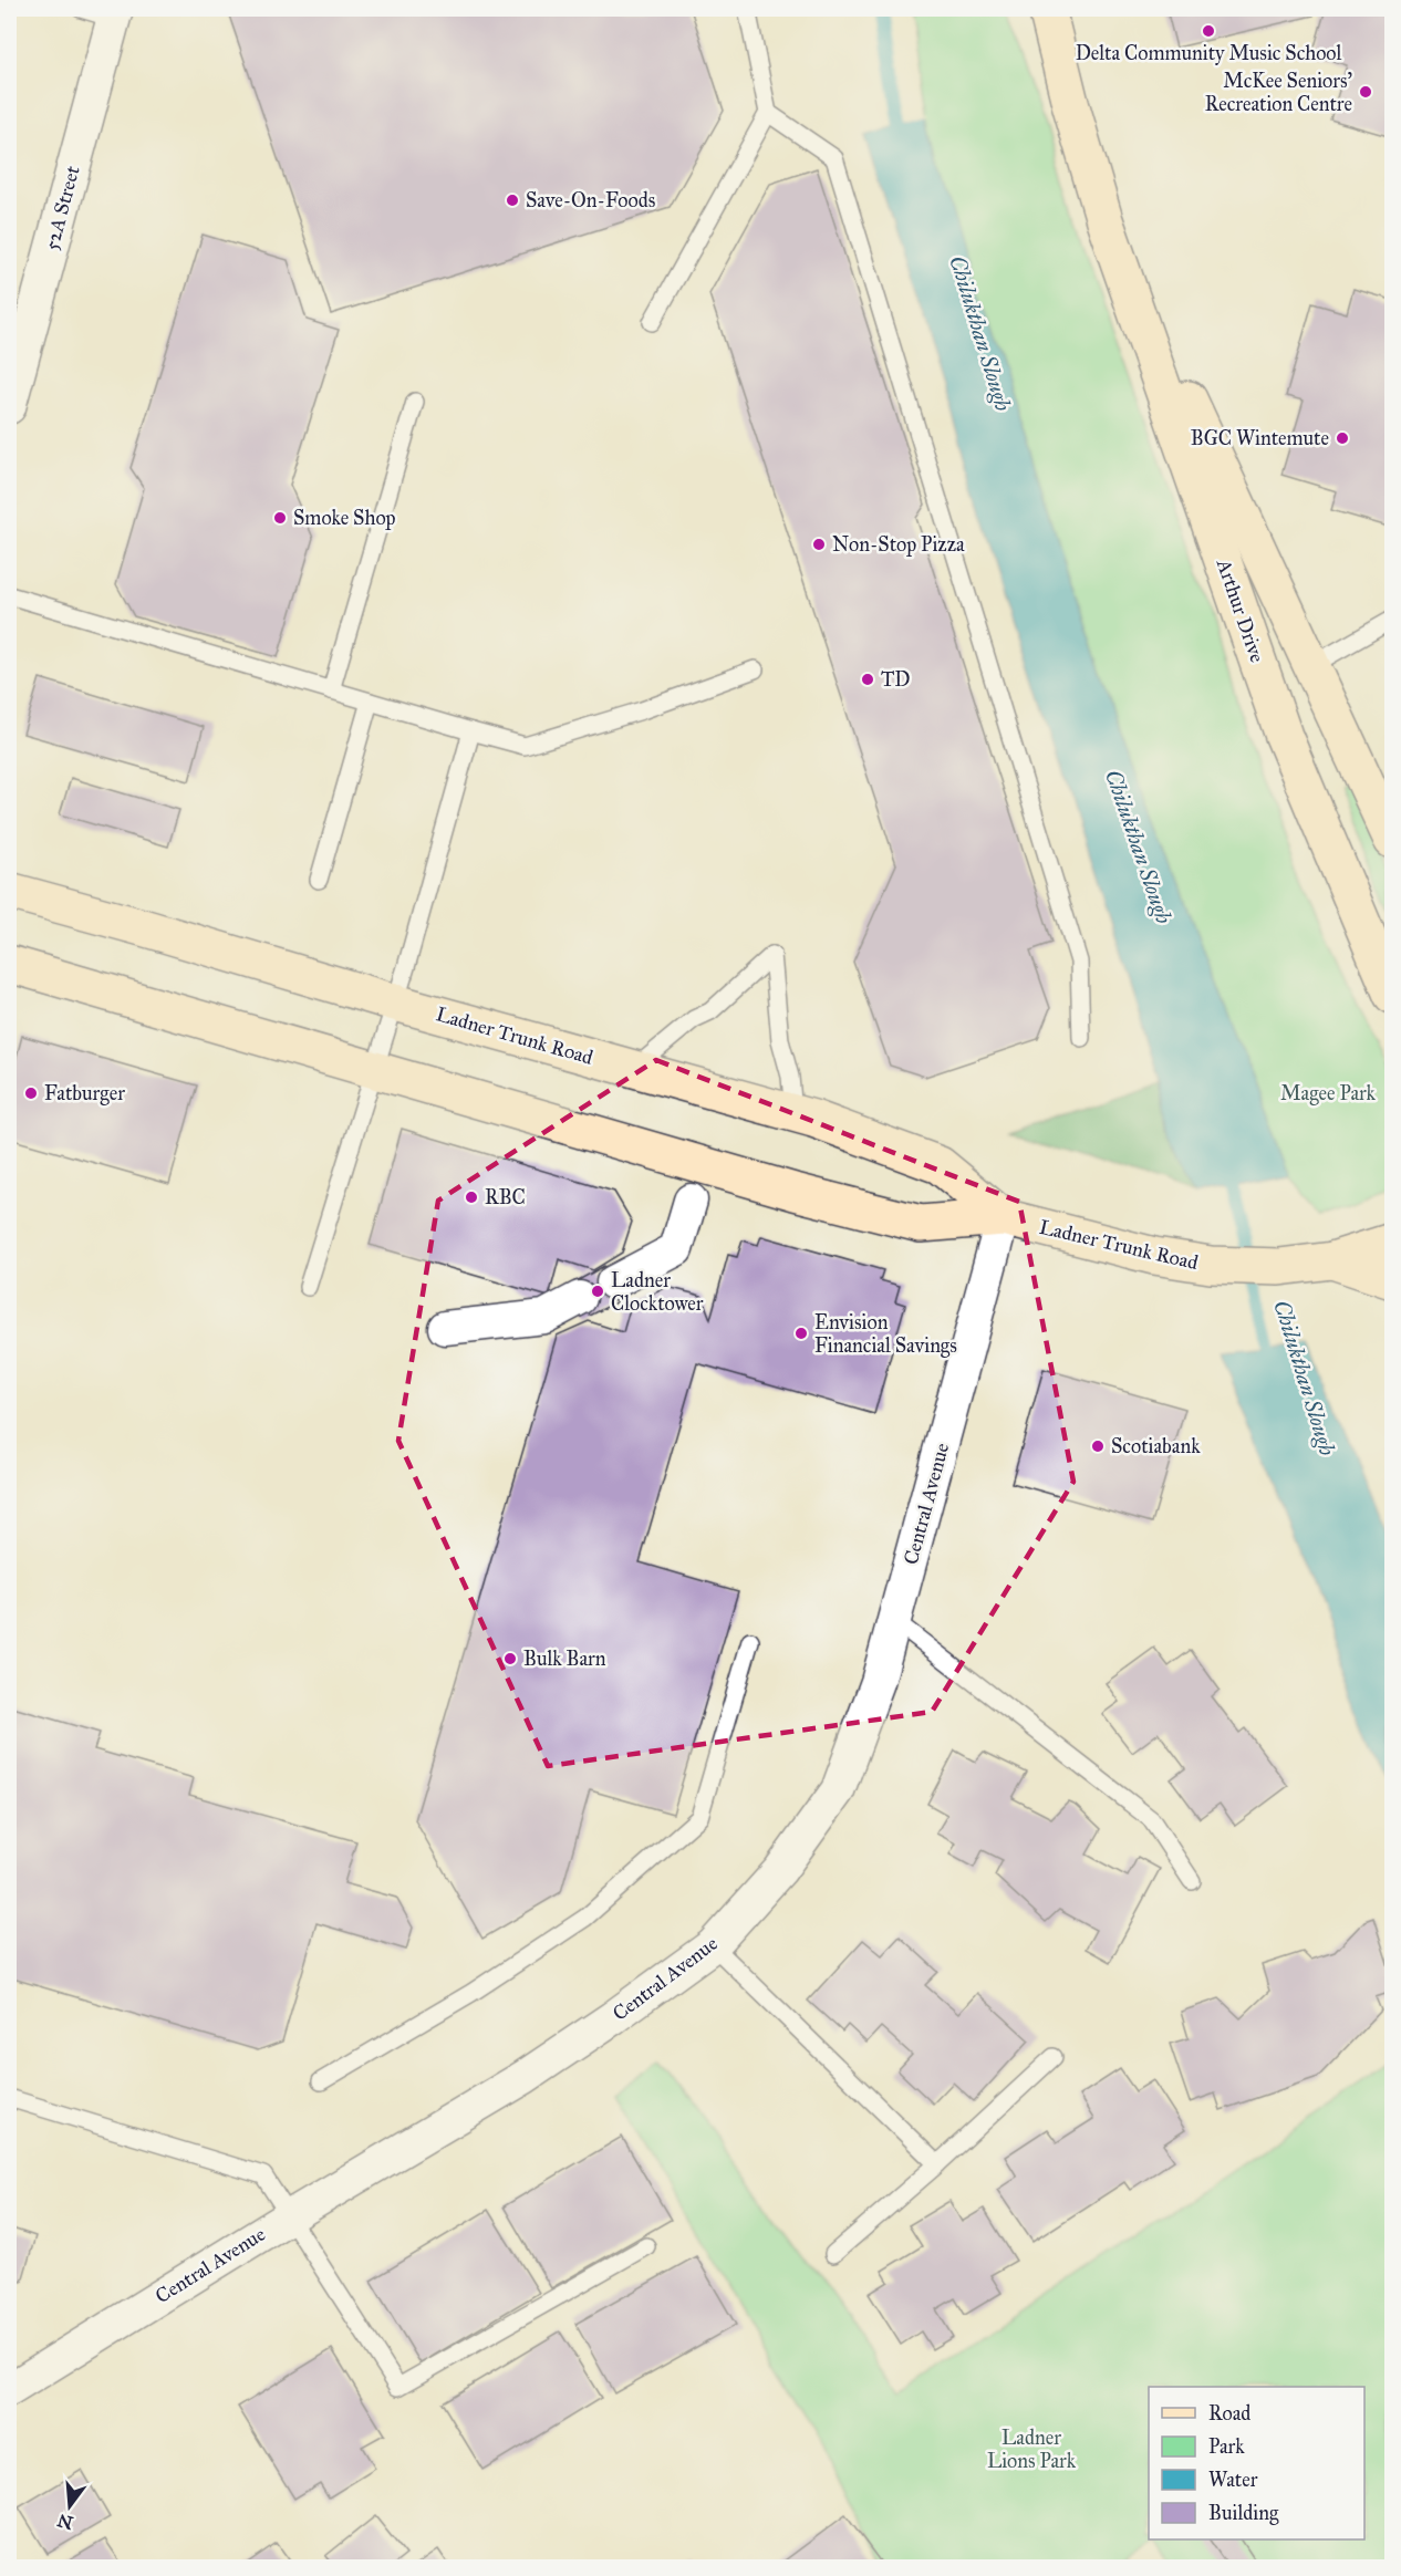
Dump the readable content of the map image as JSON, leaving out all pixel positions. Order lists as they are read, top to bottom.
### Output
{
  "streets": {
    "main road": ["Arthur Drive", "Ladner Trunk Road"],
    "street": ["52A Street", "Central Avenue"]
  },
  "crossings": [
    ["Ladner Trunk Road", "Central Avenue"]
  ],
  "water": ["Chilukthan Slough"],
  "parks": ["Magee Park", "Ladner Lions Park"],
  "places": [
    "Delta Community Music School",
    "McKee Seniors' Recreation Centre",
    "Save-On-Foods",
    "BGC Wintemute",
    "Smoke Shop",
    "Non-Stop Pizza",
    "TD",
    "Fatburger",
    "RBC",
    "Ladner Clocktower",
    "Envision Financial Savings",
    "Scotiabank",
    "Bulk Barn"
  ],
  "legend": [
    "Road",
    "Park",
    "Water",
    "Building"
  ],
  "north": "bottom"
}
